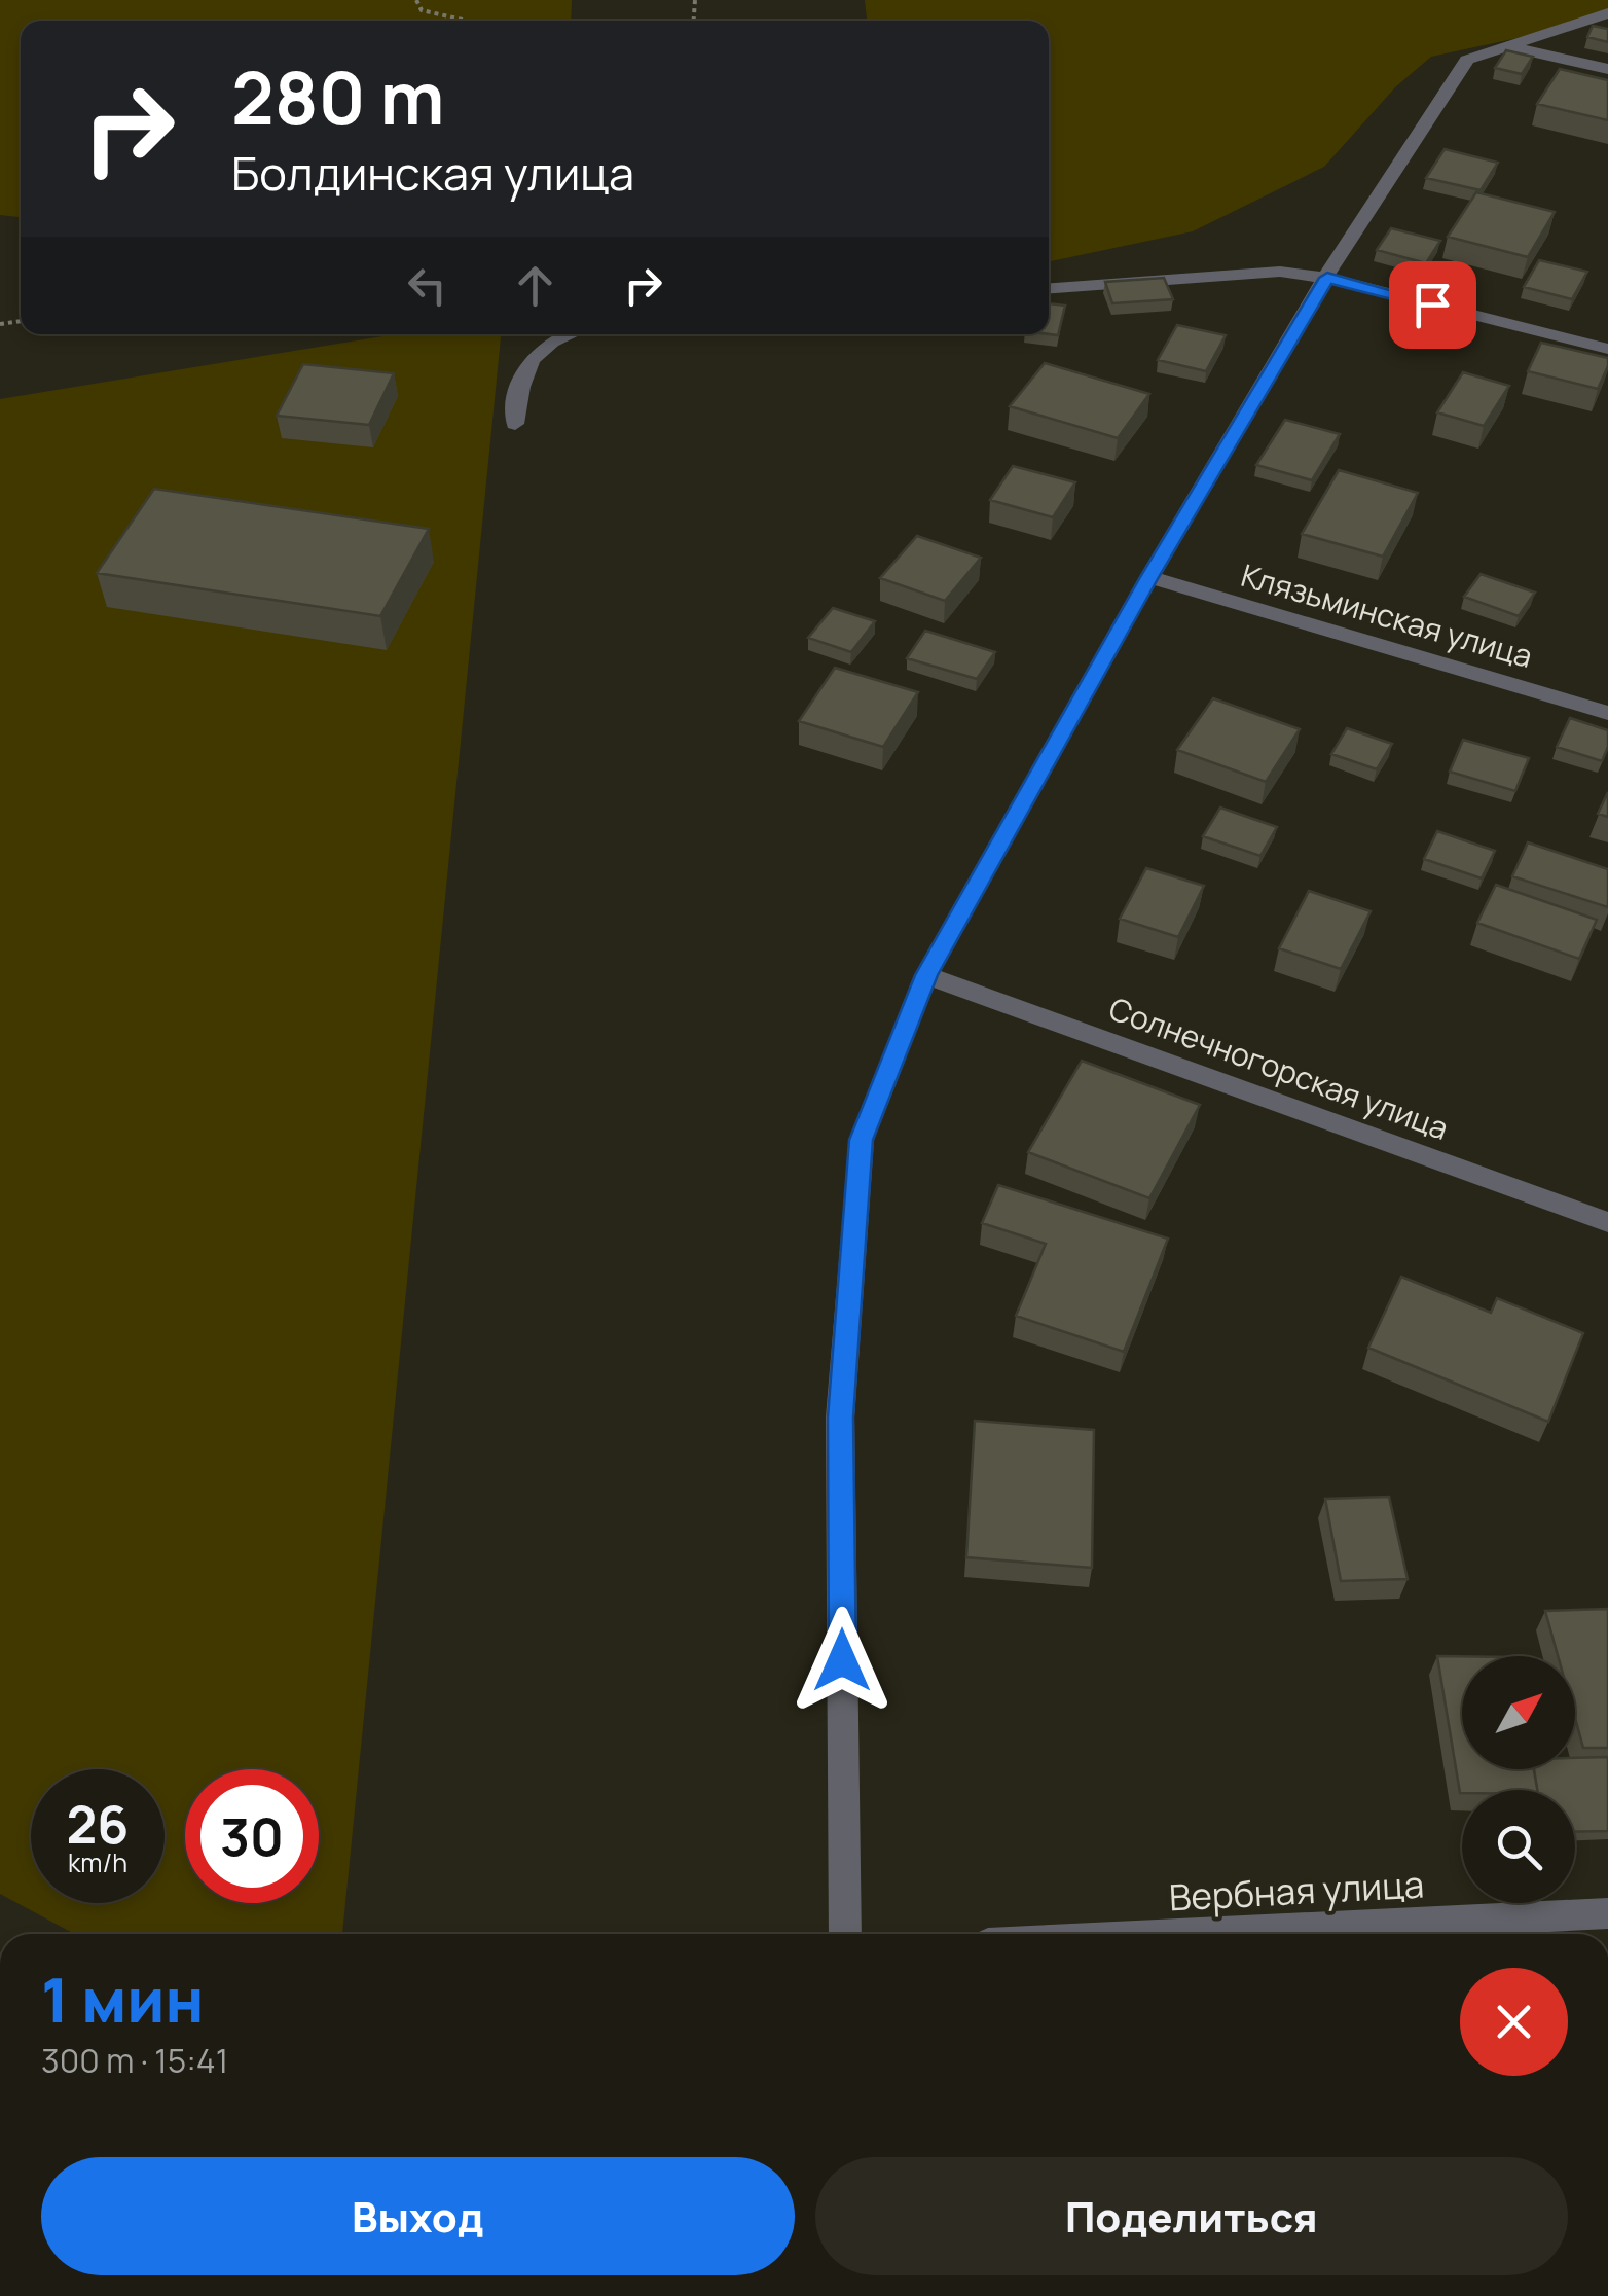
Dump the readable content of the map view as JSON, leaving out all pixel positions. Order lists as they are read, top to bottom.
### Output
{
  "streets": {
    "street": ["Клязьминская улица", "Солнечногорская улица", "Вербная улица"]
  },
  "north": "top right",
  "page": {
    "turn": ["280 m", "Болдинская улица"],
    "speed": "26 km/h",
    "limit": "30",
    "heading": ["1 мин", "300 m · 15:41"],
    "buttons": ["Выход", "Поделиться"]
  }
}
